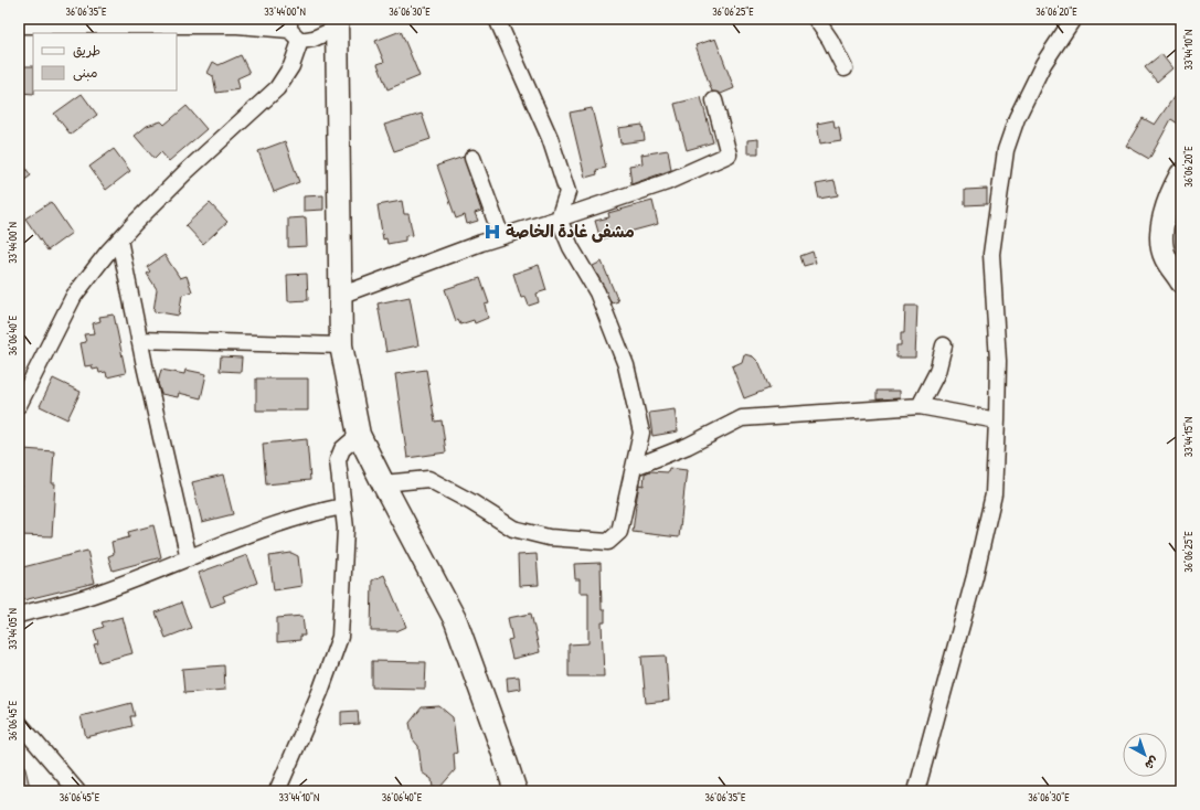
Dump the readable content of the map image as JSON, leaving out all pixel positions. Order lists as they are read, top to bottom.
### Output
{
  "places": {
    "hospital": ["مشفى غادة الخاصة"]
  },
  "legend": ["طريق", "مبنى"],
  "north": "bottom right",
  "coordinates": [
    "36°06'35\"E",
    "33°44'00\"N",
    "36°06'30\"E",
    "36°06'25\"E",
    "36°06'20\"E",
    "33°44'10\"N",
    "36°06'40\"E",
    "33°44'15\"N",
    "33°44'05\"N",
    "36°06'45\"E"
  ]
}
